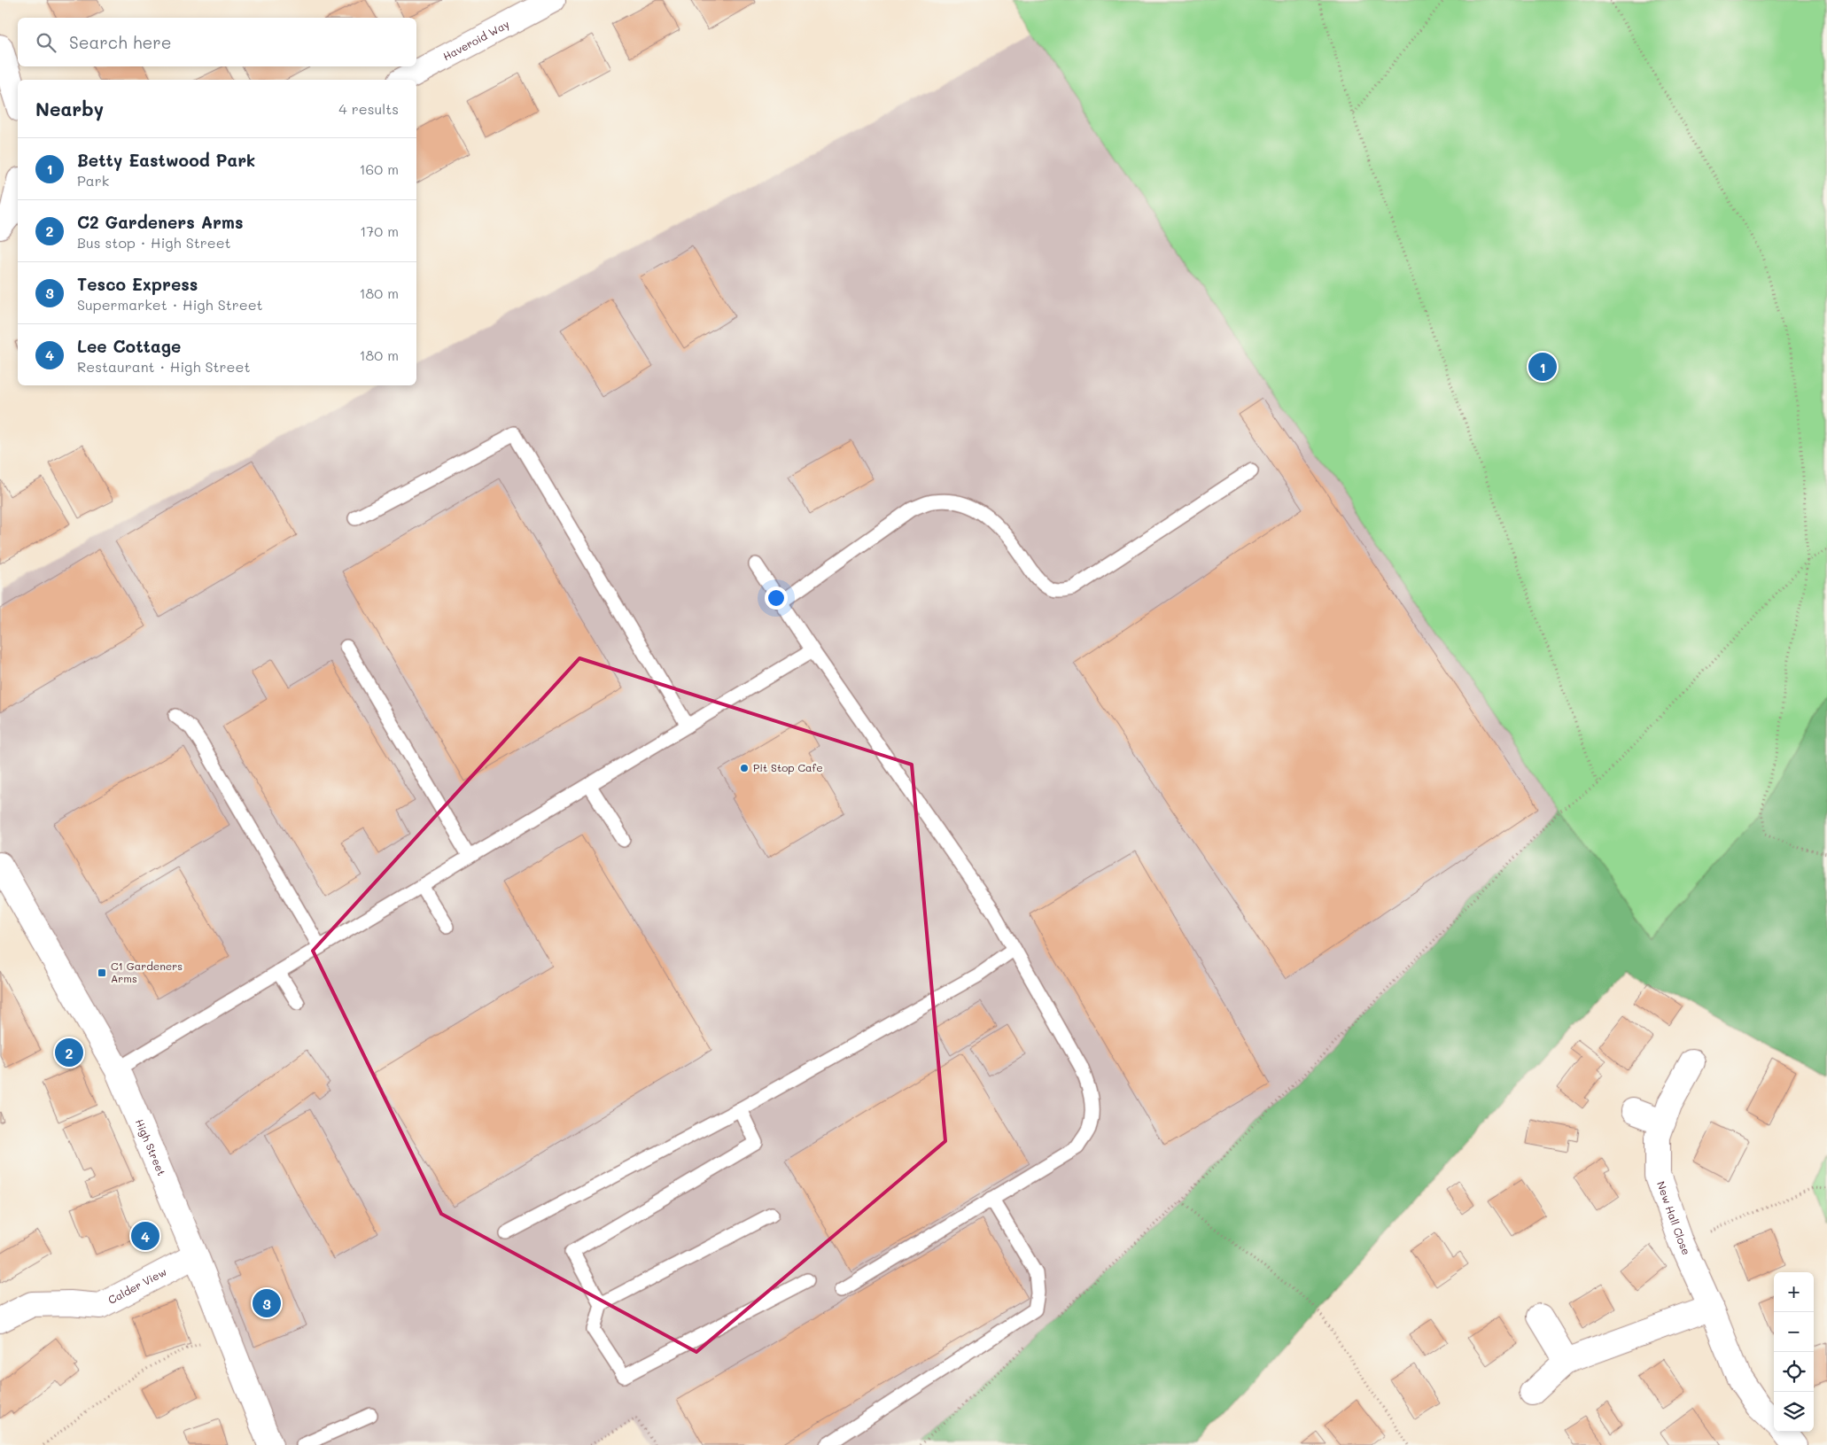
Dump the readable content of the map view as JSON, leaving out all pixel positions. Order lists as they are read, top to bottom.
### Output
{
  "streets": {
    "street": [
      "Haveroid Way",
      "High Street",
      "New Hall Close",
      "Calder View"
    ]
  },
  "crossings": [
    ["High Street", "Calder View"]
  ],
  "places": {
    "other": ["Pit Stop Cafe"],
    "transit": ["C1 Gardeners Arms"]
  },
  "page": {
    "search": "Search here",
    "heading": ["Nearby", "4 results"],
    "list": [
      {
        "mark": "1",
        "name": "Betty Eastwood Park",
        "note": "Park",
        "value": "160 m"
      },
      {
        "mark": "2",
        "name": "C2 Gardeners Arms",
        "note": "Bus stop · High Street",
        "value": "170 m"
      },
      {
        "mark": "3",
        "name": "Tesco Express",
        "note": "Supermarket · High Street",
        "value": "180 m"
      },
      {
        "mark": "4",
        "name": "Lee Cottage",
        "note": "Restaurant · High Street",
        "value": "180 m"
      }
    ],
    "pins": [
      "1",
      "2",
      "4",
      "3"
    ],
    "map_buttons": ["+", "−"]
  }
}
